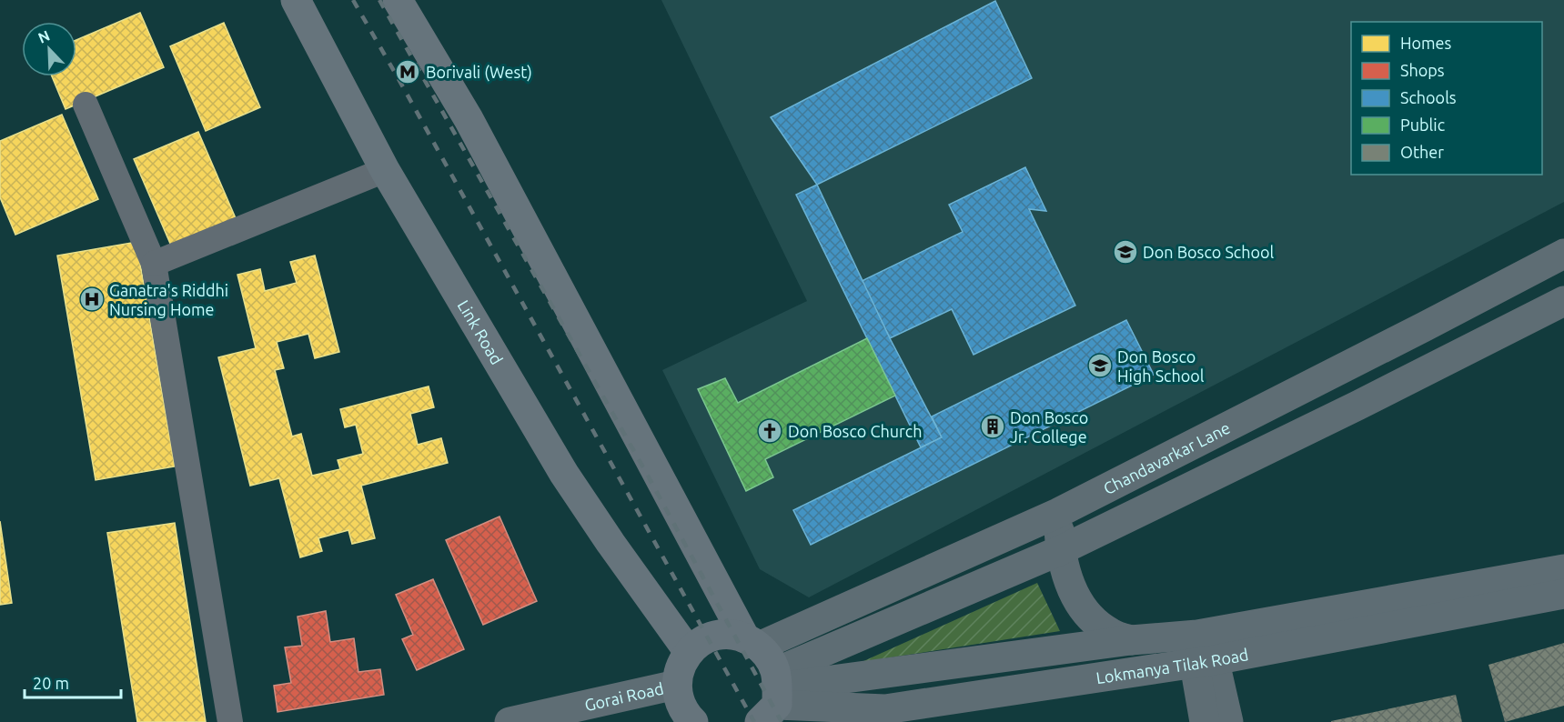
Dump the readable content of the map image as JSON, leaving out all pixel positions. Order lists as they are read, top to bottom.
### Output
{
  "streets": {
    "main road": ["Link Road"],
    "street": ["Chandavarkar Lane", "Lokmanya Tilak Road", "Gorai Road"]
  },
  "places": {
    "metro station": ["Borivali (West)"],
    "school or university": ["Don Bosco School", "Don Bosco High School"],
    "hospital": ["Ganatra's Riddhi Nursing Home"],
    "building": ["Don Bosco Jr. College"],
    "church": ["Don Bosco Church"]
  },
  "legend": [
    "Homes",
    "Shops",
    "Schools",
    "Public",
    "Other"
  ],
  "scale_bar": "20 m",
  "north": "top left"
}
